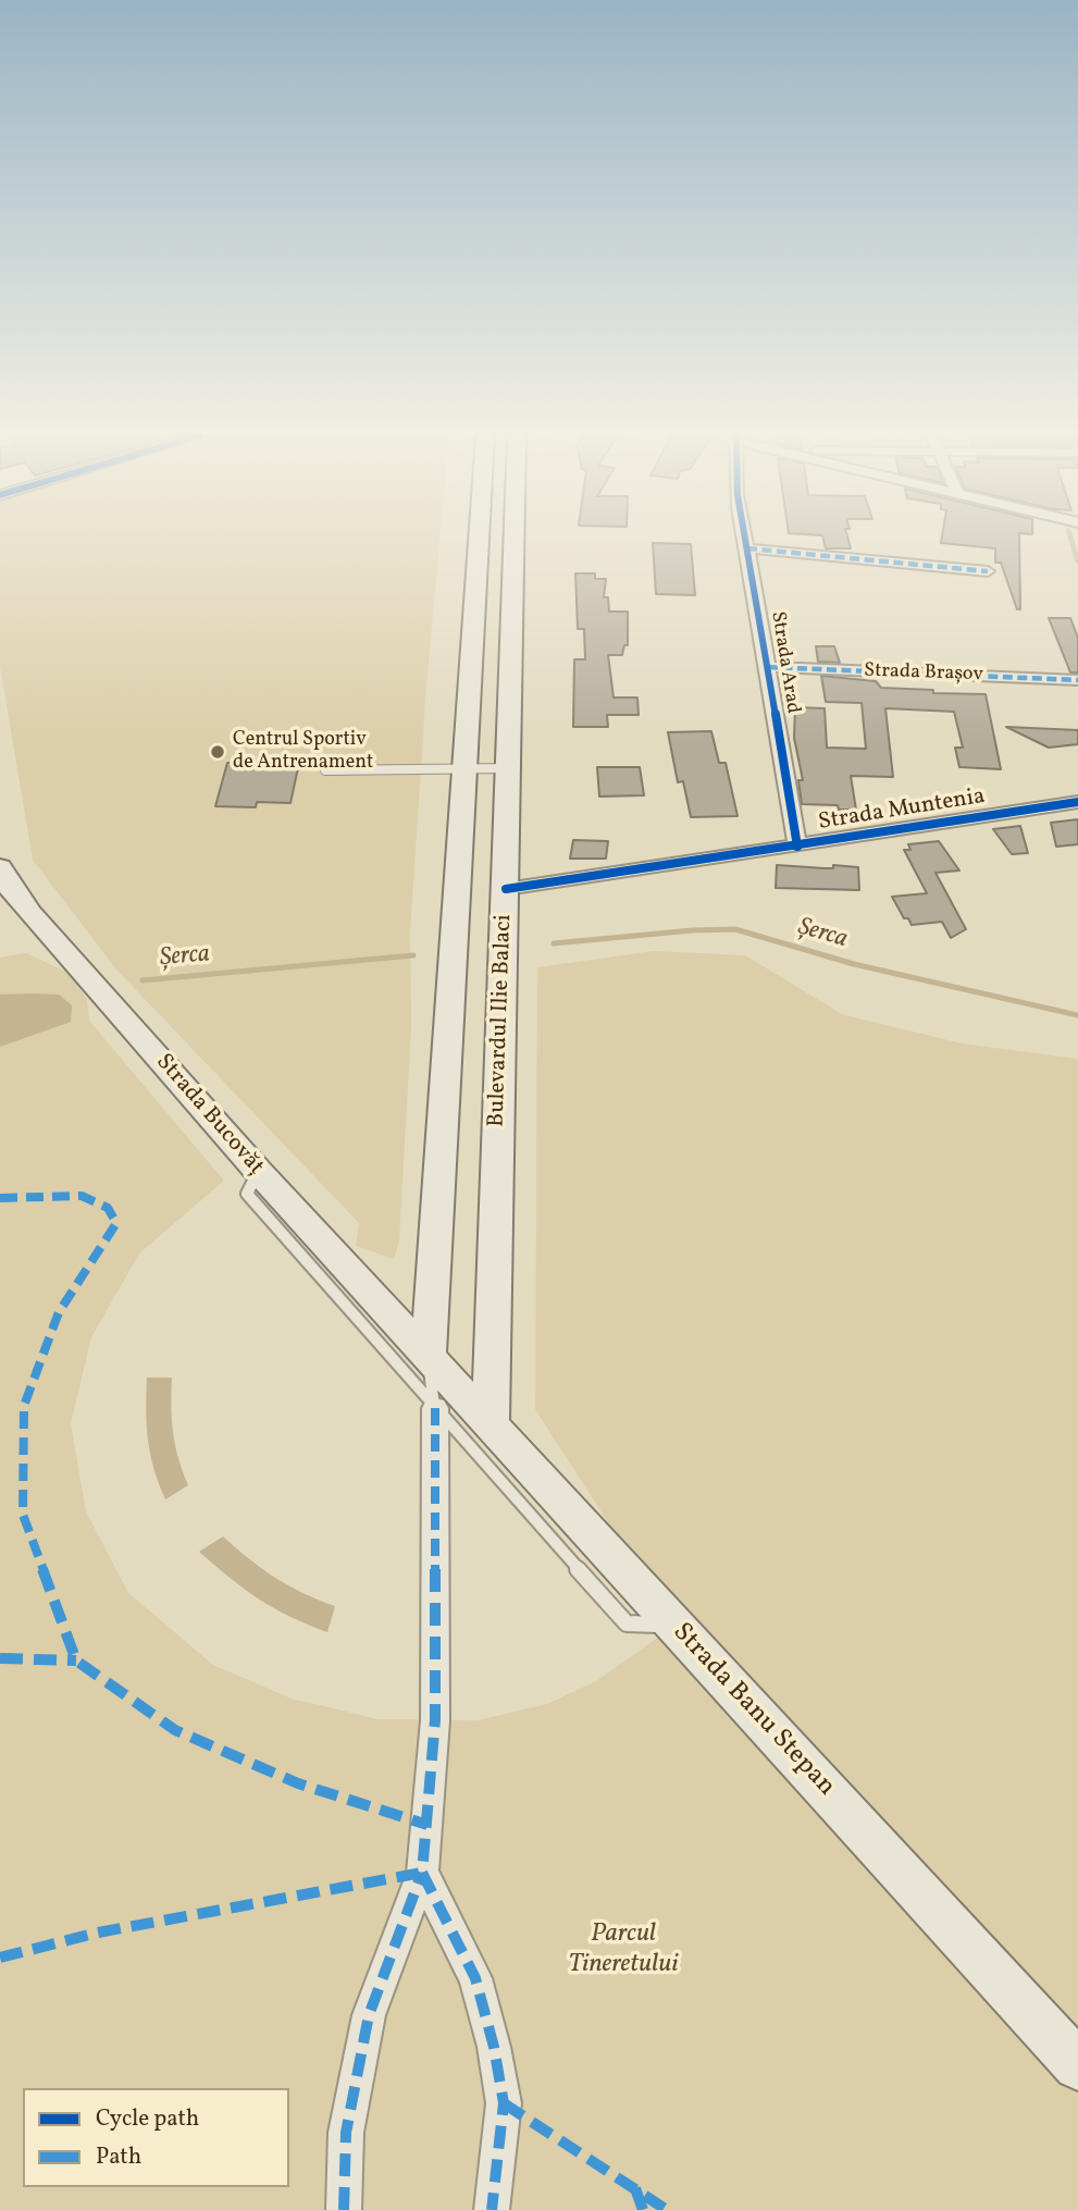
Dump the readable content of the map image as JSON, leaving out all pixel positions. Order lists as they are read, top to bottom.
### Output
{
  "streets": {
    "main road": ["Bulevardul Ilie Balaci", "Strada Bucovăț", "Strada Banu Stepan"],
    "street": ["Strada Arad", "Strada Brașov", "Strada Muntenia"]
  },
  "crossings": [
    ["Strada Arad", "Strada Brașov"],
    ["Strada Arad", "Strada Muntenia"],
    ["Strada Muntenia", "Bulevardul Ilie Balaci"],
    ["Bulevardul Ilie Balaci", "Strada Banu Stepan"],
    ["Strada Bucovăț", "Strada Banu Stepan"]
  ],
  "water": ["Șerca"],
  "parks": ["Parcul Tineretului"],
  "places": ["Centrul Sportiv de Antrenament"],
  "legend": ["Cycle path", "Path"]
}
